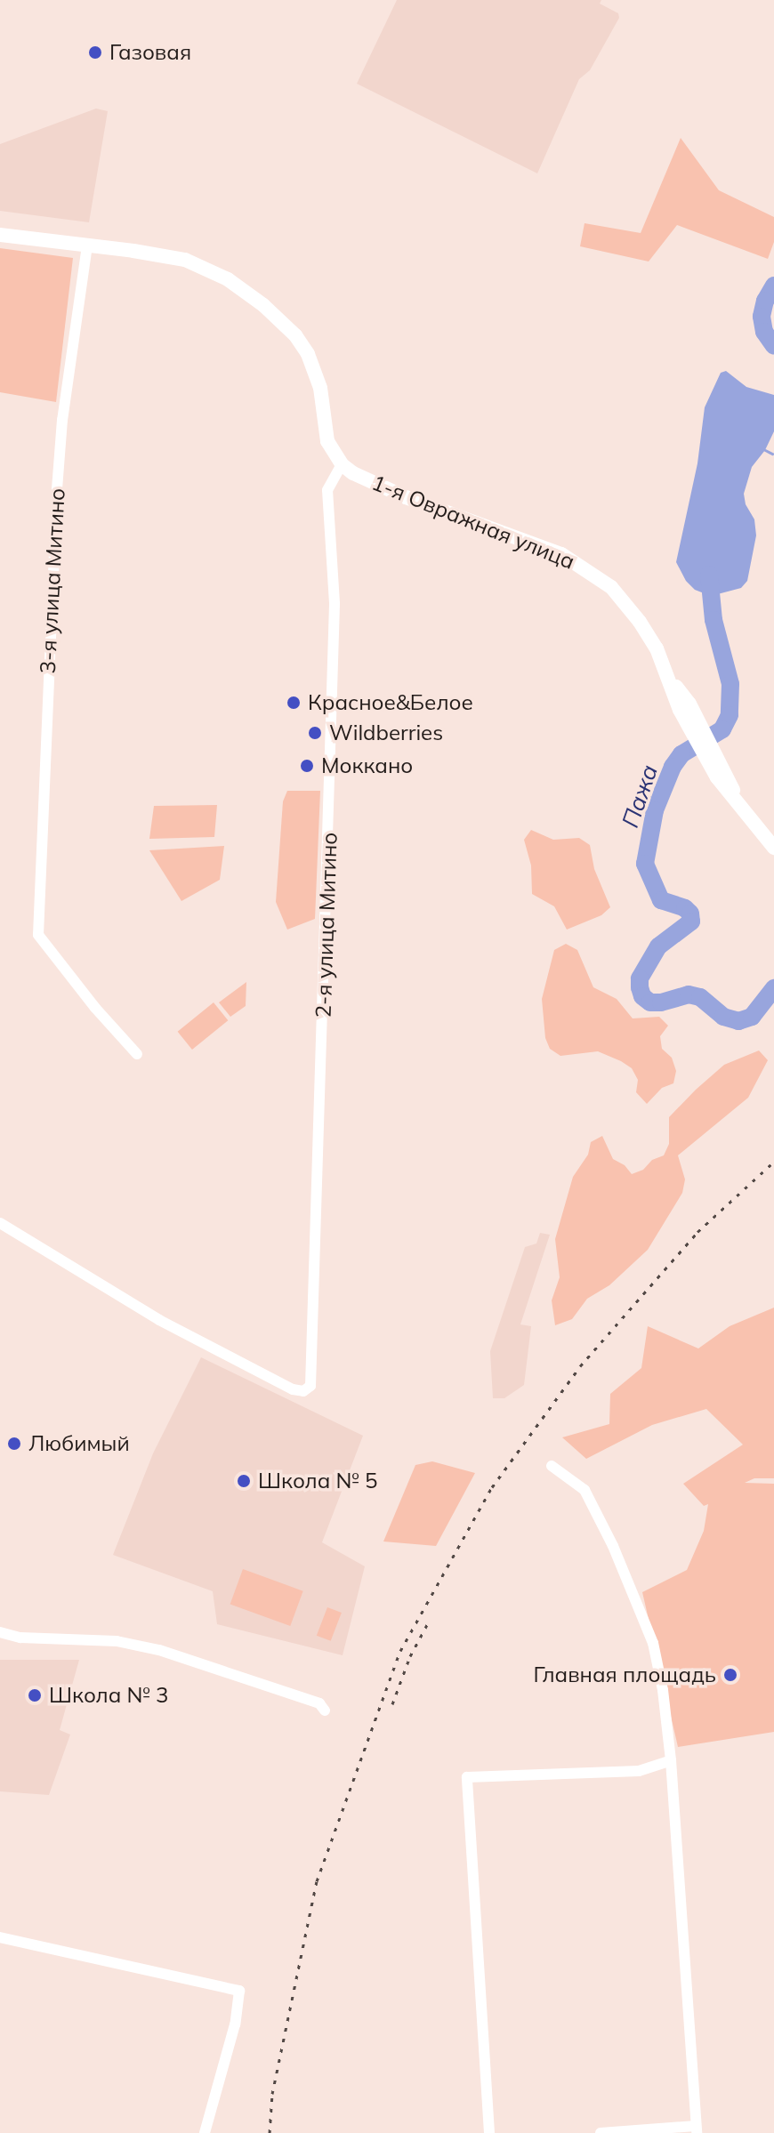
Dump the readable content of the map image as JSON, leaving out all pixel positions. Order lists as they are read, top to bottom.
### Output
{
  "streets": {
    "street": ["1-я Овражная улица", "3-я улица Митино", "2-я улица Митино"]
  },
  "crossings": [
    ["1-я Овражная улица", "2-я улица Митино"]
  ],
  "water": ["Пажа"],
  "places": [
    "Газовая",
    "Красное&Белое",
    "Wildberries",
    "Моккано",
    "Любимый",
    "Школа № 5",
    "Главная площадь",
    "Школа № 3"
  ]
}
